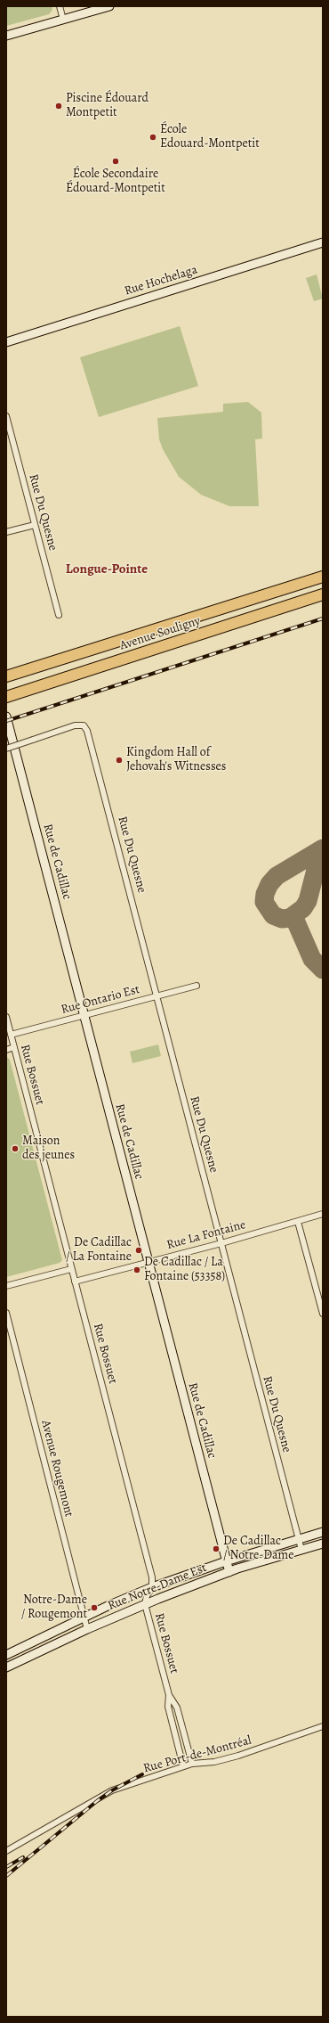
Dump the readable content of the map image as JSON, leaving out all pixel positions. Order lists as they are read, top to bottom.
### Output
{
  "streets": {
    "highway": ["Avenue Souligny"],
    "main road": ["Rue Hochelaga", "Rue de Cadillac", "Rue Notre-Dame Est"],
    "street": [
      "Rue Du Quesne",
      "Rue Ontario Est",
      "Rue Bossuet",
      "Rue La Fontaine",
      "Avenue Rougemont",
      "Rue Port-de-Montréal"
    ]
  },
  "crossings": [
    ["Rue Du Quesne", "Rue Ontario Est"],
    ["Rue Du Quesne", "Rue La Fontaine"],
    ["Rue Du Quesne", "Rue Notre-Dame Est"],
    ["Rue de Cadillac", "Rue Ontario Est"],
    ["Rue de Cadillac", "Rue La Fontaine"],
    ["Rue de Cadillac", "Rue Notre-Dame Est"],
    ["Rue Ontario Est", "Rue Bossuet"],
    ["Rue Bossuet", "Rue La Fontaine"],
    ["Rue Bossuet", "Rue Notre-Dame Est"],
    ["Rue Bossuet", "Rue Port-de-Montréal"],
    ["Avenue Rougemont", "Rue Notre-Dame Est"]
  ],
  "districts": ["Longue-Pointe"],
  "places": [
    "Piscine Édouard Montpetit",
    "École Edouard-Montpetit",
    "École Secondaire Édouard-Montpetit",
    "Kingdom Hall of Jehovah's Witnesses",
    "Maison des jeunes",
    "De Cadillac / La Fontaine",
    "De Cadillac / La Fontaine (53358)",
    "De Cadillac / Notre-Dame",
    "Notre-Dame / Rougemont"
  ]
}
